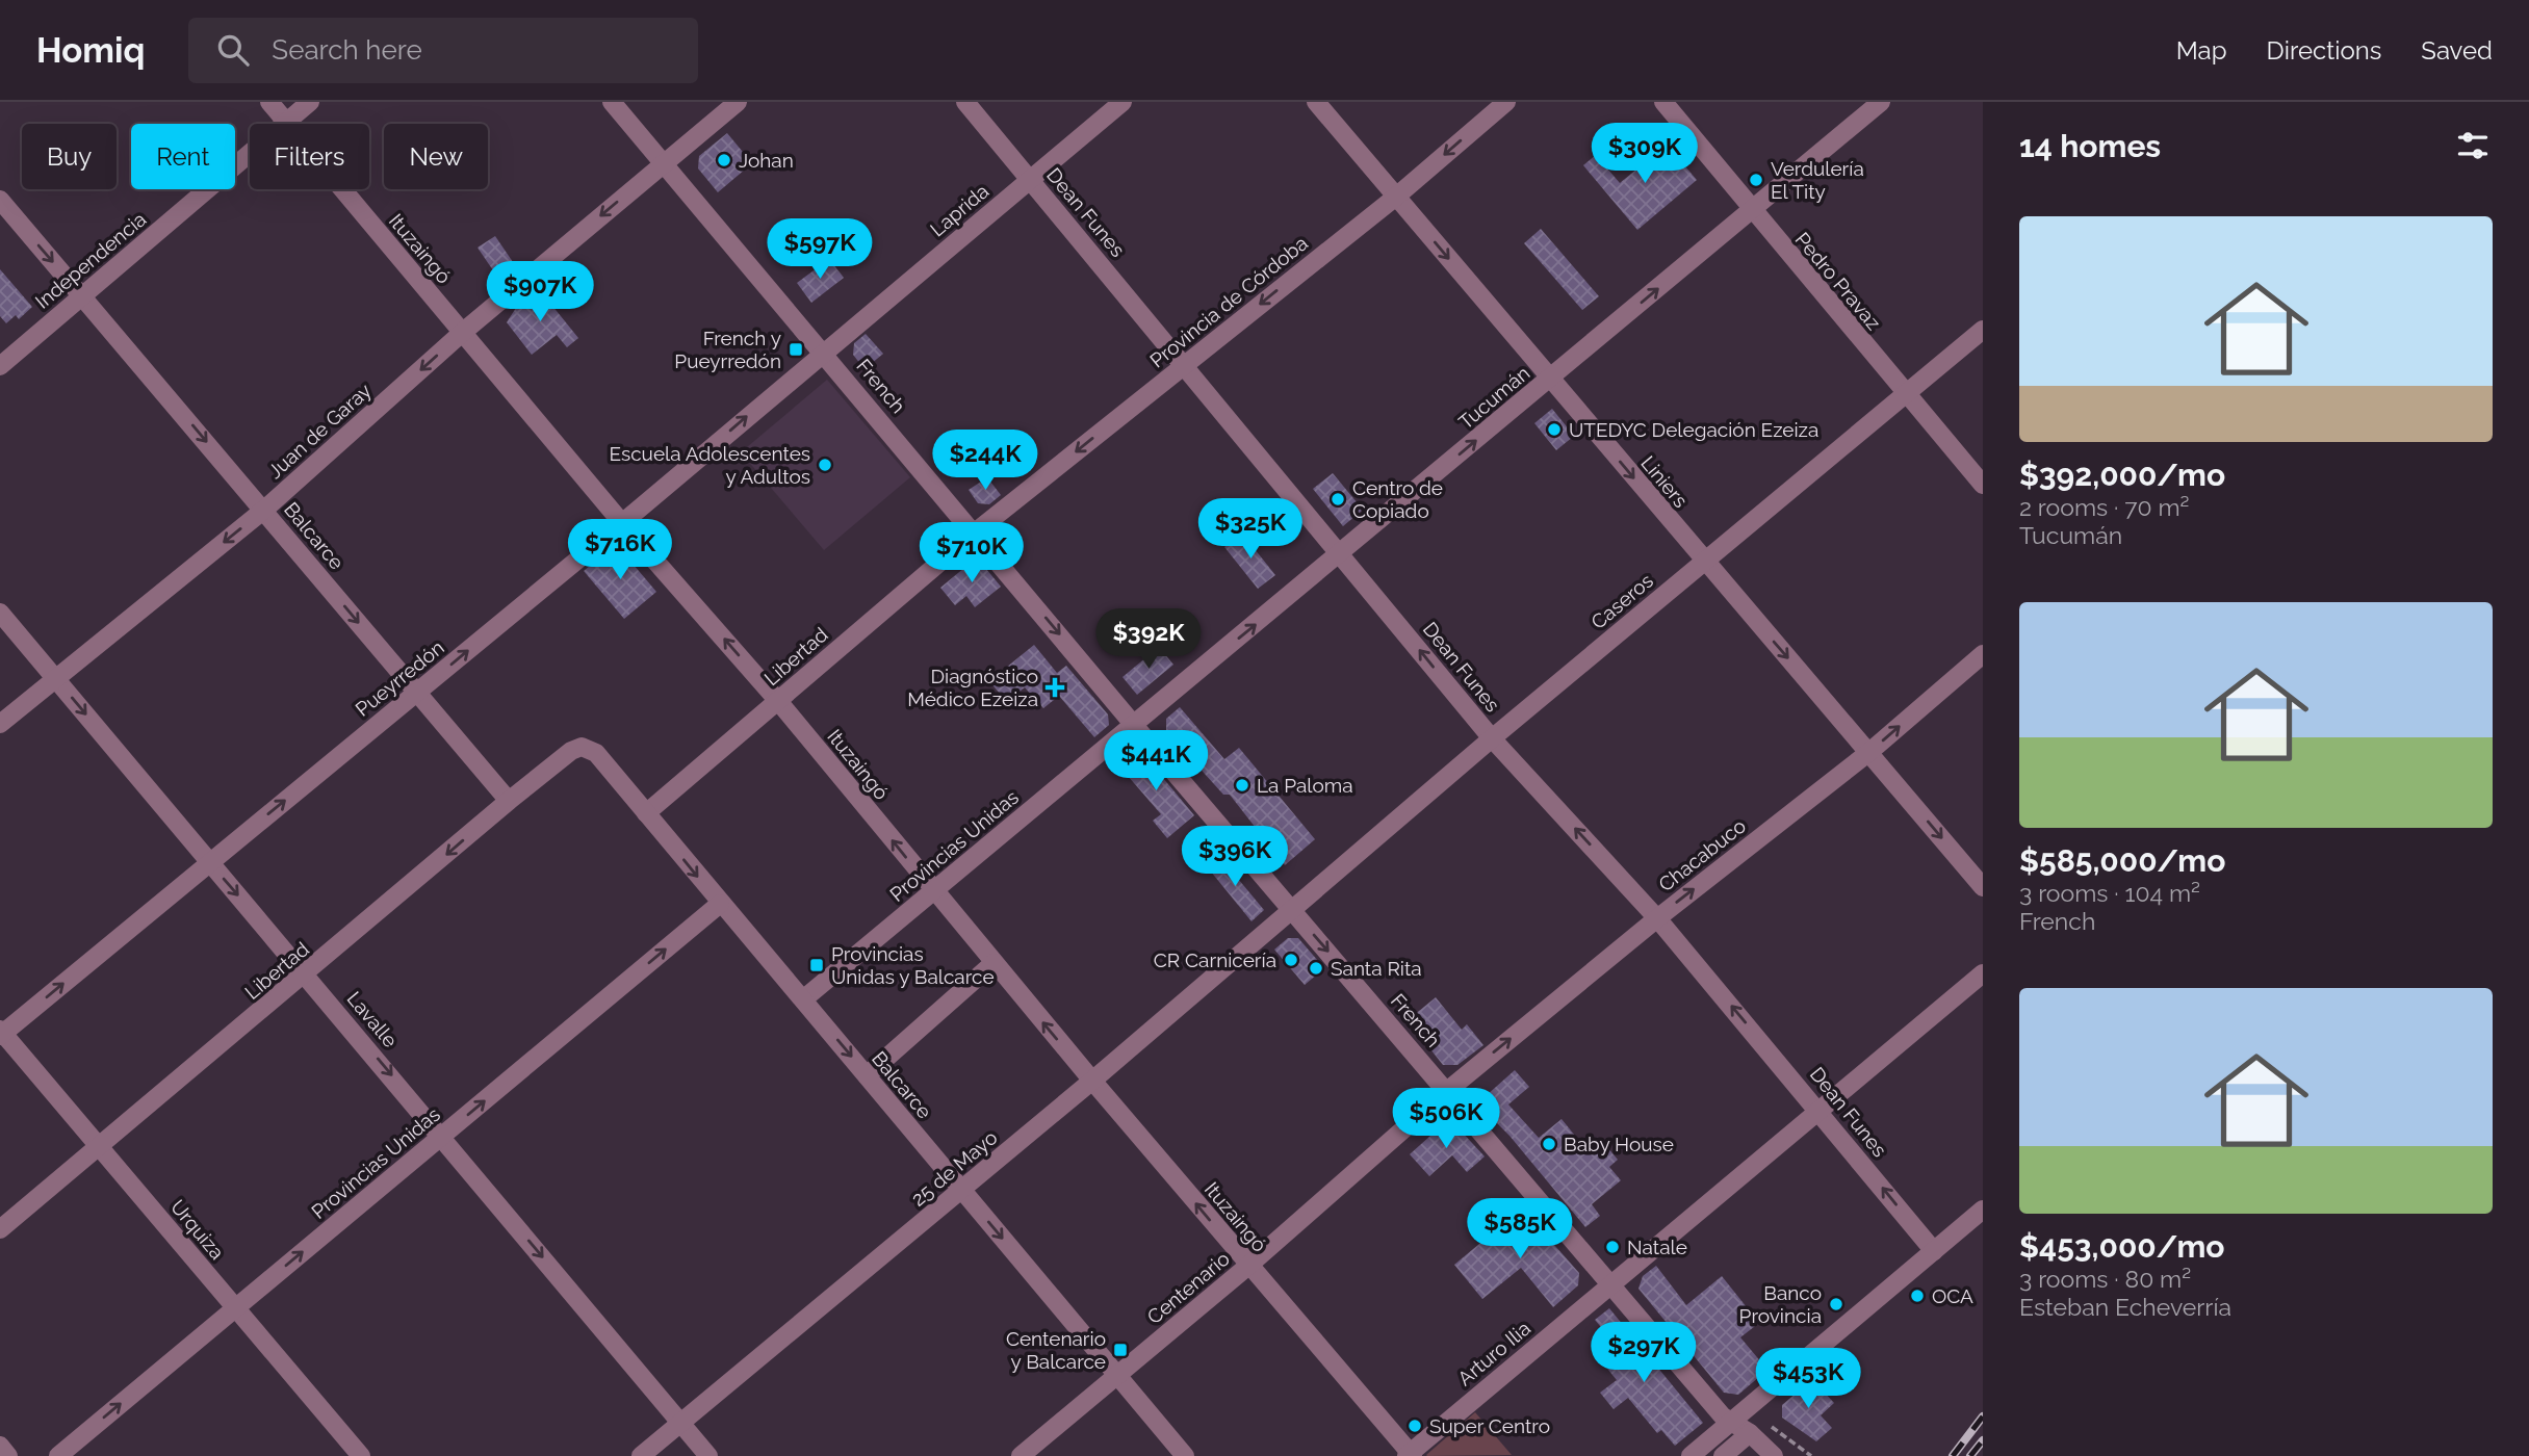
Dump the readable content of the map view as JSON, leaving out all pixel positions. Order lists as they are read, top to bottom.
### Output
{
  "streets": {
    "street": [
      "Laprida",
      "Dean Funes",
      "Ituzaingó",
      "Independencia",
      "Pedro Pravaz",
      "Provincia de Córdoba",
      "French",
      "Tucumán",
      "Juan de Garay",
      "Liniers",
      "Balcarce",
      "Caseros",
      "Libertad",
      "Pueyrredón",
      "Provincias Unidas",
      "Chacabuco",
      "Lavalle",
      "25 de Mayo",
      "Urquiza",
      "Centenario",
      "Arturo Ilia"
    ]
  },
  "crossings": [
    ["Laprida", "Dean Funes"],
    ["Laprida", "French"],
    ["Laprida", "Pueyrredón"],
    ["Dean Funes", "Provincia de Córdoba"],
    ["Dean Funes", "Tucumán"],
    ["Dean Funes", "Caseros"],
    ["Dean Funes", "Chacabuco"],
    ["Dean Funes", "Arturo Ilia"],
    ["Ituzaingó", "Independencia"],
    ["Ituzaingó", "Juan de Garay"],
    ["Ituzaingó", "Libertad"],
    ["Ituzaingó", "Pueyrredón"],
    ["Ituzaingó", "Provincias Unidas"],
    ["Ituzaingó", "25 de Mayo"],
    ["Ituzaingó", "Centenario"],
    ["Ituzaingó", "Arturo Ilia"],
    ["Independencia", "Balcarce"],
    ["Pedro Pravaz", "Tucumán"],
    ["Pedro Pravaz", "Caseros"],
    ["Provincia de Córdoba", "French"],
    ["Provincia de Córdoba", "Liniers"],
    ["Provincia de Córdoba", "Libertad"],
    ["French", "Tucumán"],
    ["French", "Juan de Garay"],
    ["French", "Caseros"],
    ["French", "Libertad"],
    ["French", "Pueyrredón"],
    ["French", "Provincias Unidas"],
    ["French", "Chacabuco"],
    ["French", "25 de Mayo"],
    ["French", "Centenario"],
    ["French", "Arturo Ilia"],
    ["Tucumán", "Liniers"],
    ["Tucumán", "Provincias Unidas"],
    ["Juan de Garay", "Balcarce"],
    ["Juan de Garay", "Lavalle"],
    ["Liniers", "Caseros"],
    ["Liniers", "Chacabuco"],
    ["Balcarce", "Libertad"],
    ["Balcarce", "Pueyrredón"],
    ["Balcarce", "Provincias Unidas"],
    ["Balcarce", "25 de Mayo"],
    ["Balcarce", "Centenario"],
    ["Caseros", "25 de Mayo"],
    ["Libertad", "Lavalle"],
    ["Libertad", "Urquiza"],
    ["Pueyrredón", "Lavalle"],
    ["Pueyrredón", "Urquiza"],
    ["Provincias Unidas", "Lavalle"],
    ["Provincias Unidas", "Urquiza"],
    ["Chacabuco", "Centenario"],
    ["Lavalle", "25 de Mayo"]
  ],
  "one_way": [
    "Dean Funes",
    "Ituzaingó",
    "Provincia de Córdoba",
    "Tucumán",
    "Juan de Garay",
    "Liniers",
    "Balcarce",
    "Pueyrredón",
    "Provincias Unidas",
    "Chacabuco",
    "Lavalle"
  ],
  "places": {
    "other": [
      "Johan",
      "Verdulería El Tity",
      "UTEDYC Delegación Ezeiza",
      "Escuela Adolescentes y Adultos",
      "Centro de Copiado",
      "La Paloma",
      "CR Carnicería",
      "Santa Rita",
      "Baby House",
      "Natale",
      "OCA",
      "Banco Provincia",
      "Super Centro"
    ],
    "transit": ["French y Pueyrredón", "Provincias Unidas y Balcarce", "Centenario y Balcarce"],
    "health": ["Diagnóstico Médico Ezeiza"]
  },
  "page": {
    "header": "Homiq",
    "search": "Search here",
    "nav": ["Map", "Directions", "Saved"],
    "heading": "14 homes",
    "price": [
      "$309K",
      "$597K",
      "$907K",
      "$244K",
      "$325K",
      "$716K",
      "$710K",
      "$392K",
      "$441K",
      "$396K",
      "$506K",
      "$585K",
      "$297K",
      "$453K"
    ],
    "chip": [
      "Buy",
      "Rent",
      "Filters",
      "New"
    ],
    "list": [
      {
        "name": "$392,000/mo",
        "note": "2 rooms · 70 m² · Tucumán"
      },
      {
        "name": "$585,000/mo",
        "note": "3 rooms · 104 m² · French"
      },
      {
        "name": "$453,000/mo",
        "note": "3 rooms · 80 m² · Esteban Echeverría"
      }
    ]
  }
}
